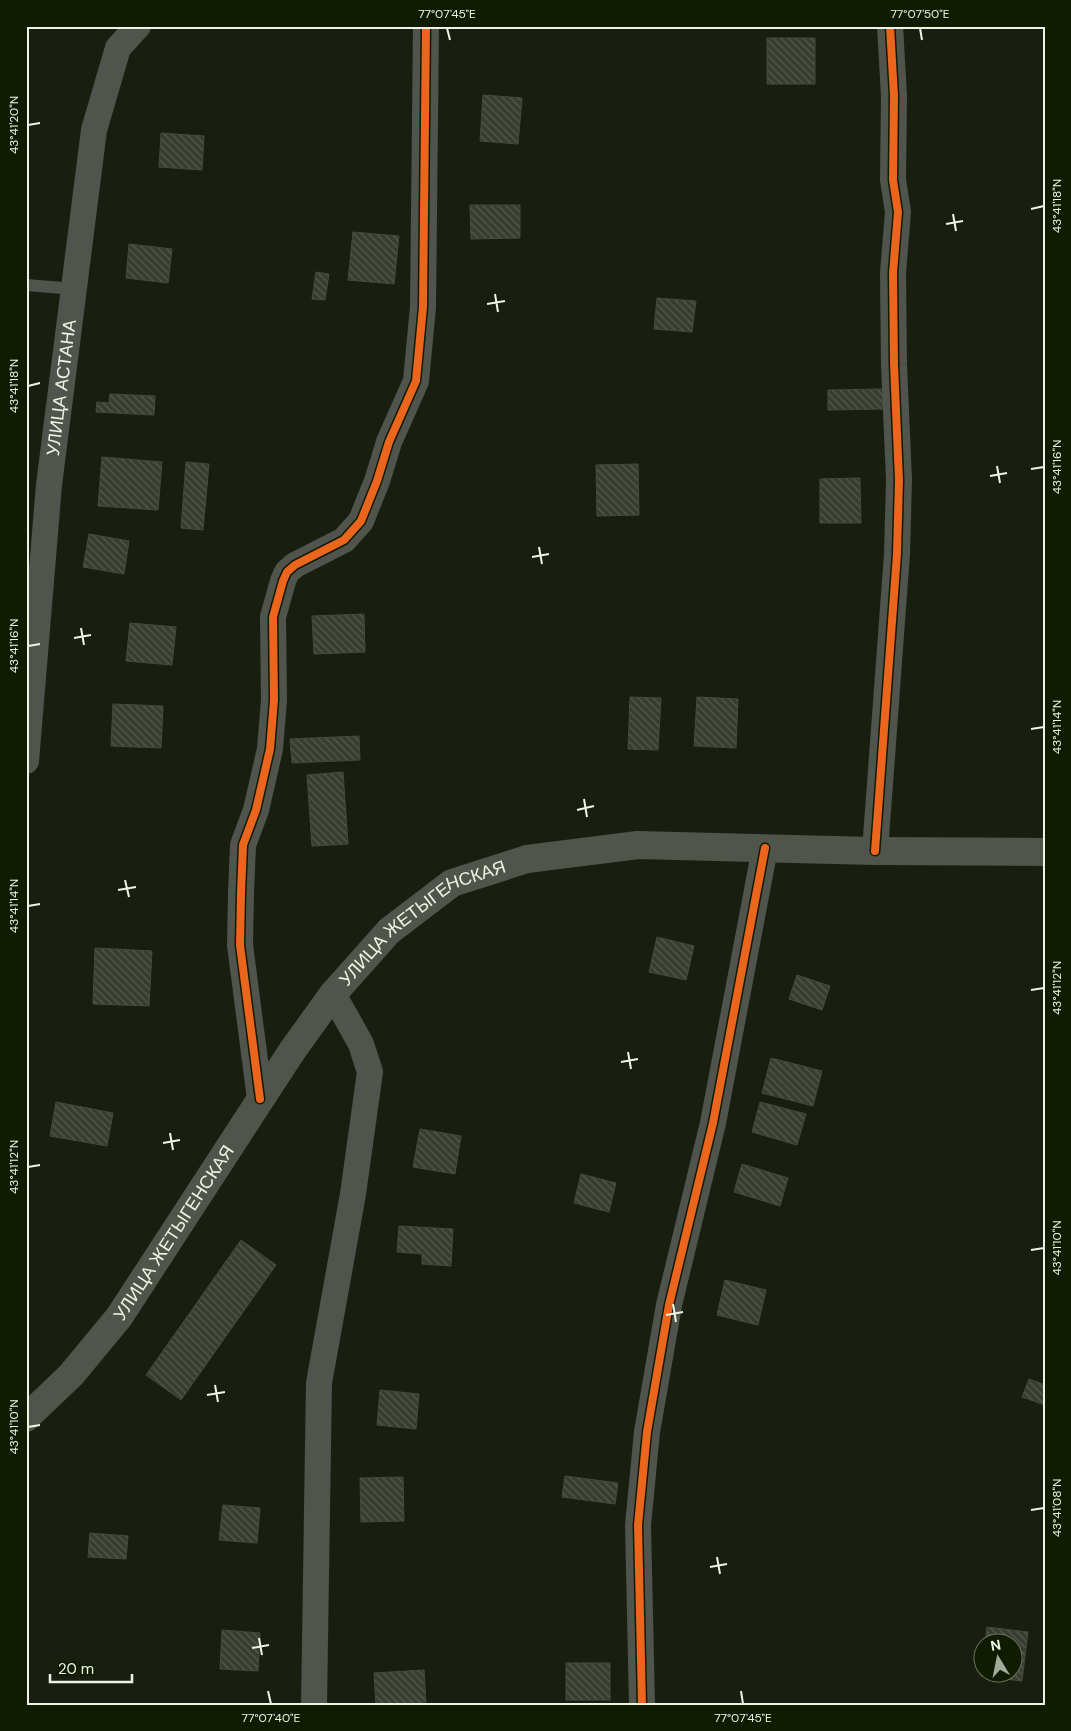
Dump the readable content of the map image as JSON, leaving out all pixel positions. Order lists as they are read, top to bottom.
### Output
{
  "streets": {
    "main road": ["УЛИЦА ЖЕТЫГЕНСКАЯ"],
    "street": ["УЛИЦА АСТАНА"]
  },
  "scale_bar": "20 m",
  "north": "top",
  "coordinates": [
    "77°07'45\"E",
    "77°07'50\"E",
    "43°41'20\"N",
    "43°41'18\"N",
    "43°41'16\"N",
    "43°41'14\"N",
    "43°41'12\"N",
    "43°41'10\"N",
    "43°41'08\"N",
    "77°07'40\"E"
  ]
}
